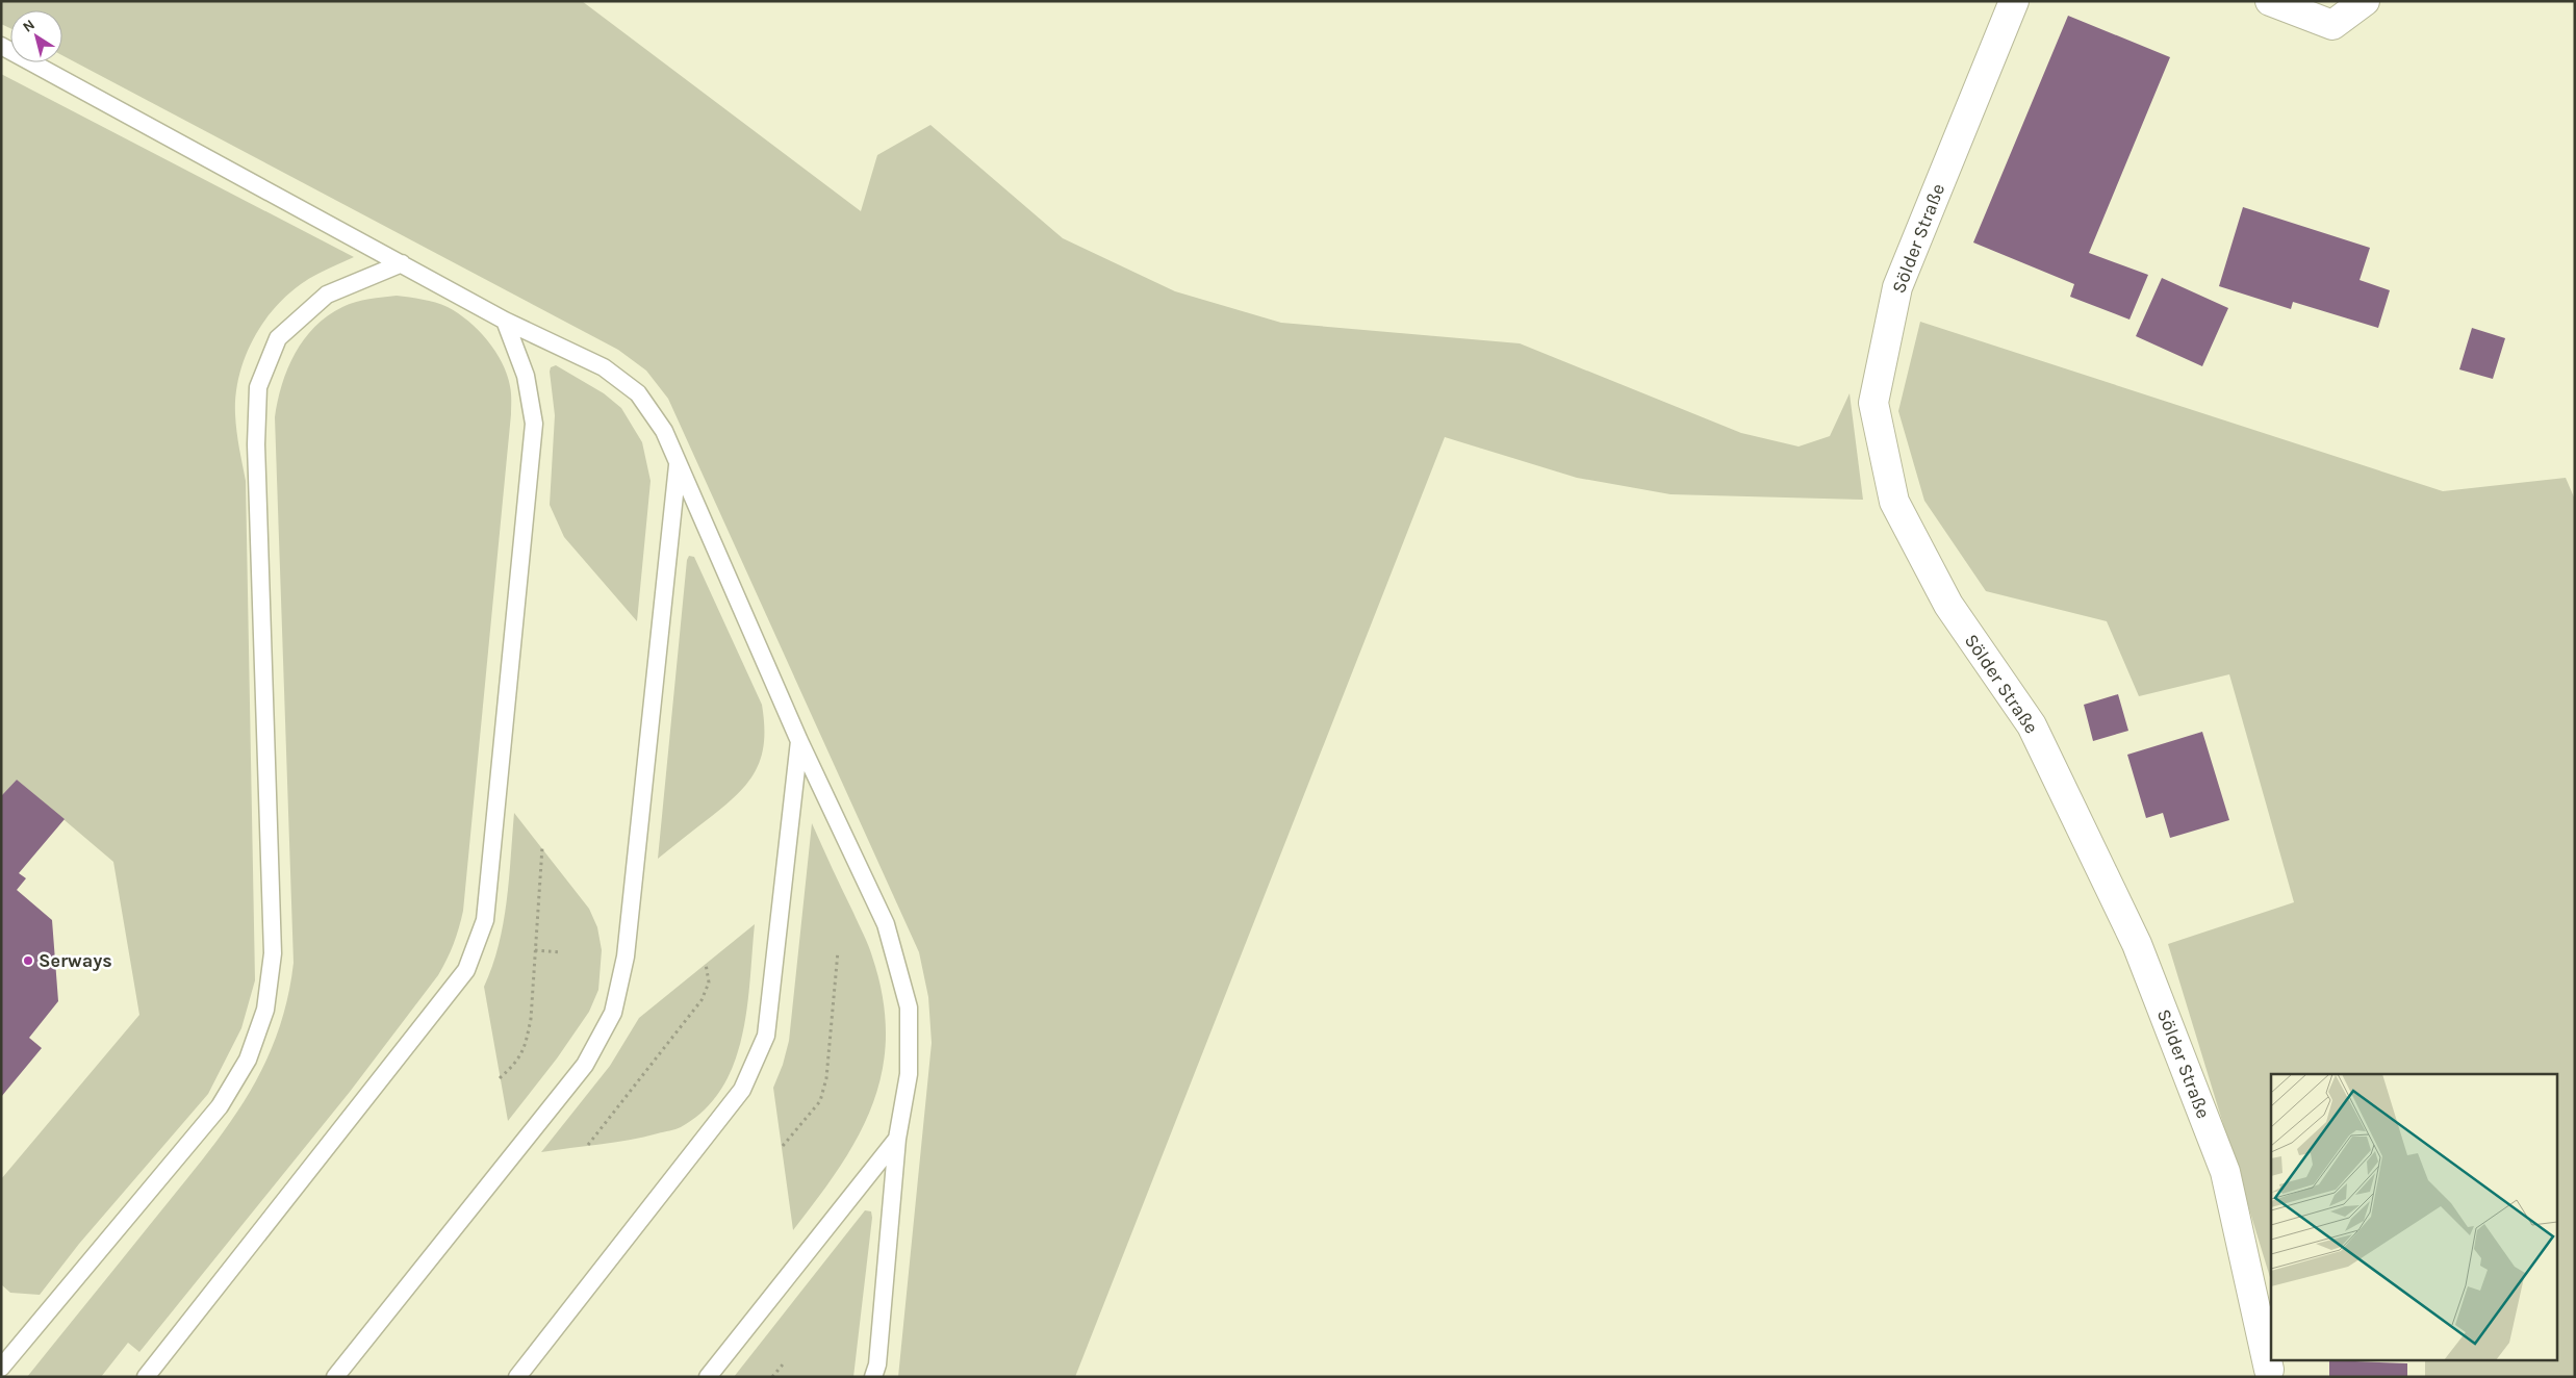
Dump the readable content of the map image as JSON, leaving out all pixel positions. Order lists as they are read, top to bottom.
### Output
{
  "streets": {
    "street": ["Sölder Straße"]
  },
  "places": ["Serways"],
  "north": "top left"
}
